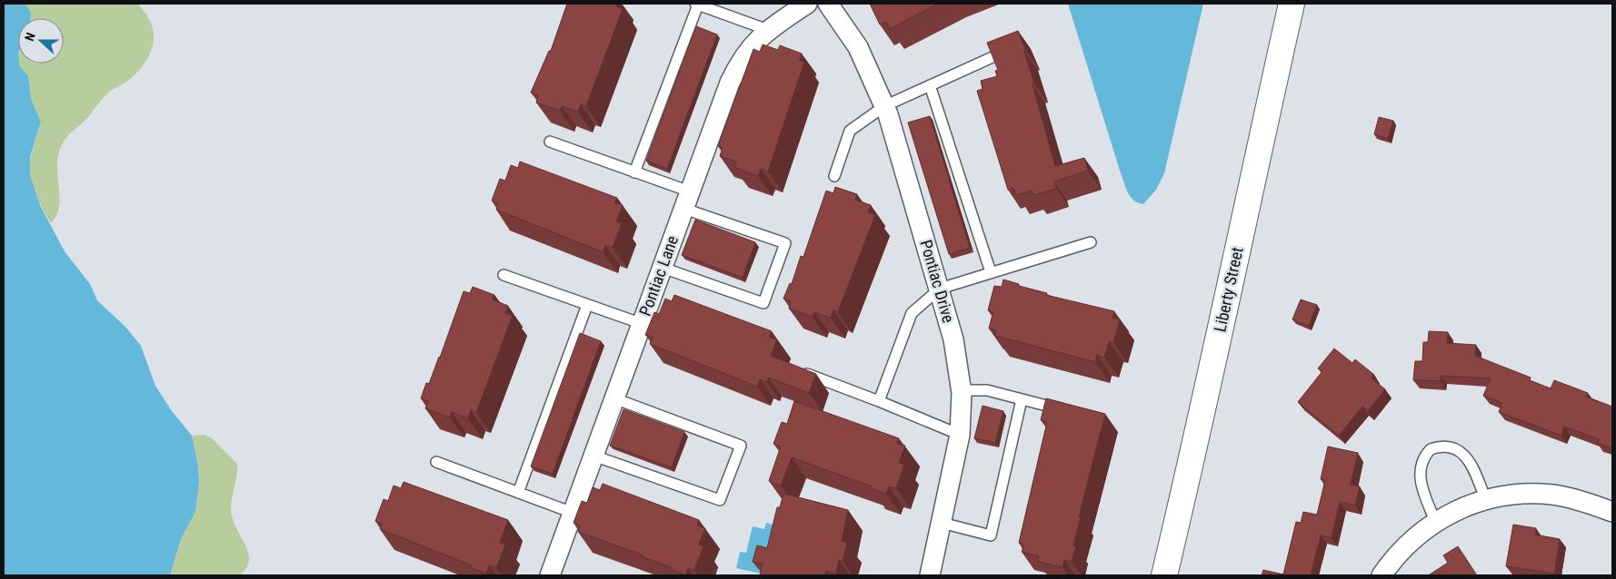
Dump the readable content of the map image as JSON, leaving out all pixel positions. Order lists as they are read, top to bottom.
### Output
{
  "streets": {
    "street": ["Pontiac Lane", "Pontiac Drive", "Liberty Street"]
  },
  "north": "left"
}
